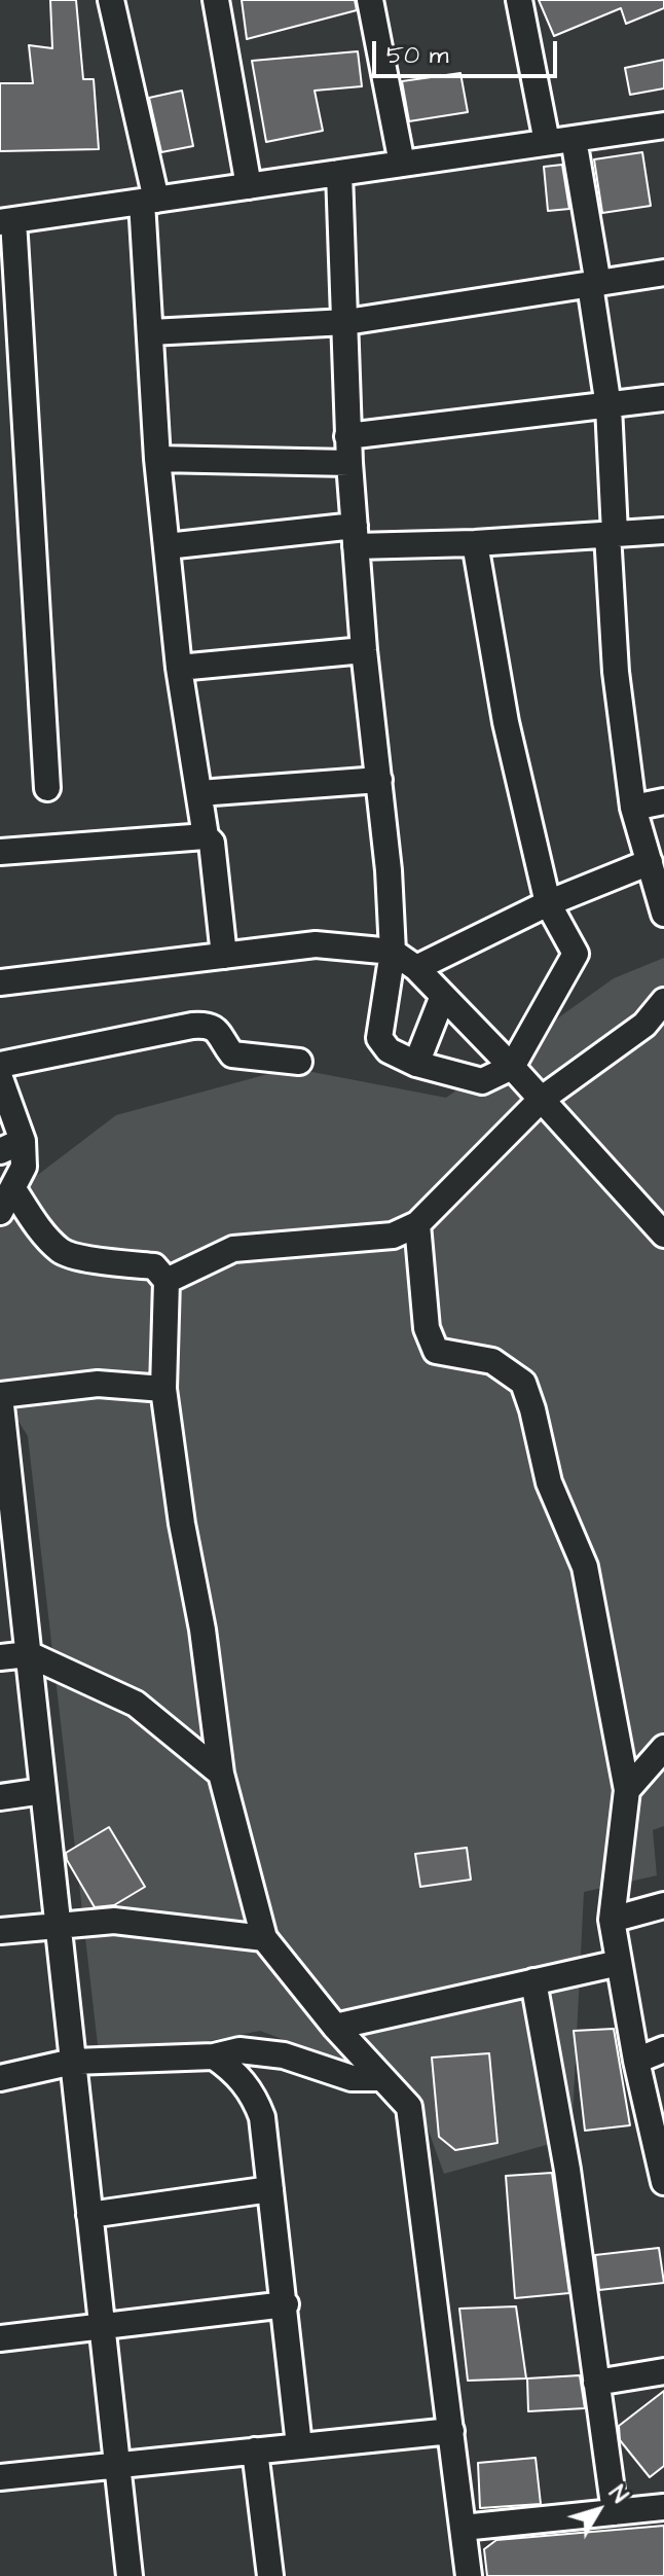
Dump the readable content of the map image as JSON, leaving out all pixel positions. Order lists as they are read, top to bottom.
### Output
{
  "scale_bar": "50 m",
  "north": "top right"
}
